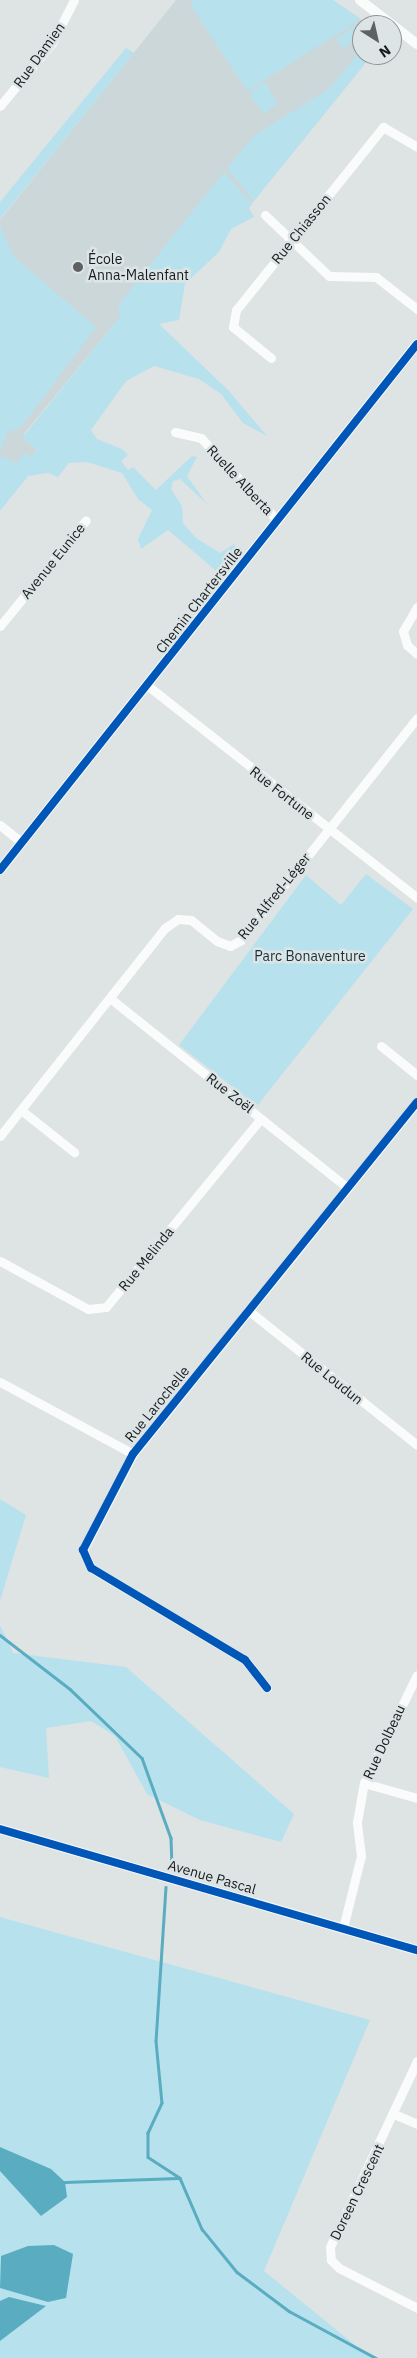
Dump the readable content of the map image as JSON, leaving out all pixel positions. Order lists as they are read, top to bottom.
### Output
{
  "streets": {
    "street": [
      "Rue Damien",
      "Rue Chiasson",
      "Ruelle Alberta",
      "Avenue Eunice",
      "Chemin Chartersville",
      "Rue Fortune",
      "Rue Alfred-Léger",
      "Rue Zoël",
      "Rue Melinda",
      "Rue Loudun",
      "Rue Larochelle",
      "Rue Dolbeau",
      "Avenue Pascal",
      "Doreen Crescent"
    ]
  },
  "crossings": [
    ["Ruelle Alberta", "Chemin Chartersville"],
    ["Chemin Chartersville", "Rue Fortune"],
    ["Rue Fortune", "Rue Alfred-Léger"],
    ["Rue Alfred-Léger", "Rue Zoël"],
    ["Rue Zoël", "Rue Melinda"],
    ["Rue Zoël", "Rue Larochelle"],
    ["Rue Loudun", "Rue Larochelle"],
    ["Rue Dolbeau", "Avenue Pascal"]
  ],
  "parks": ["Parc Bonaventure"],
  "places": ["École Anna-Malenfant"],
  "north": "bottom right"
}
